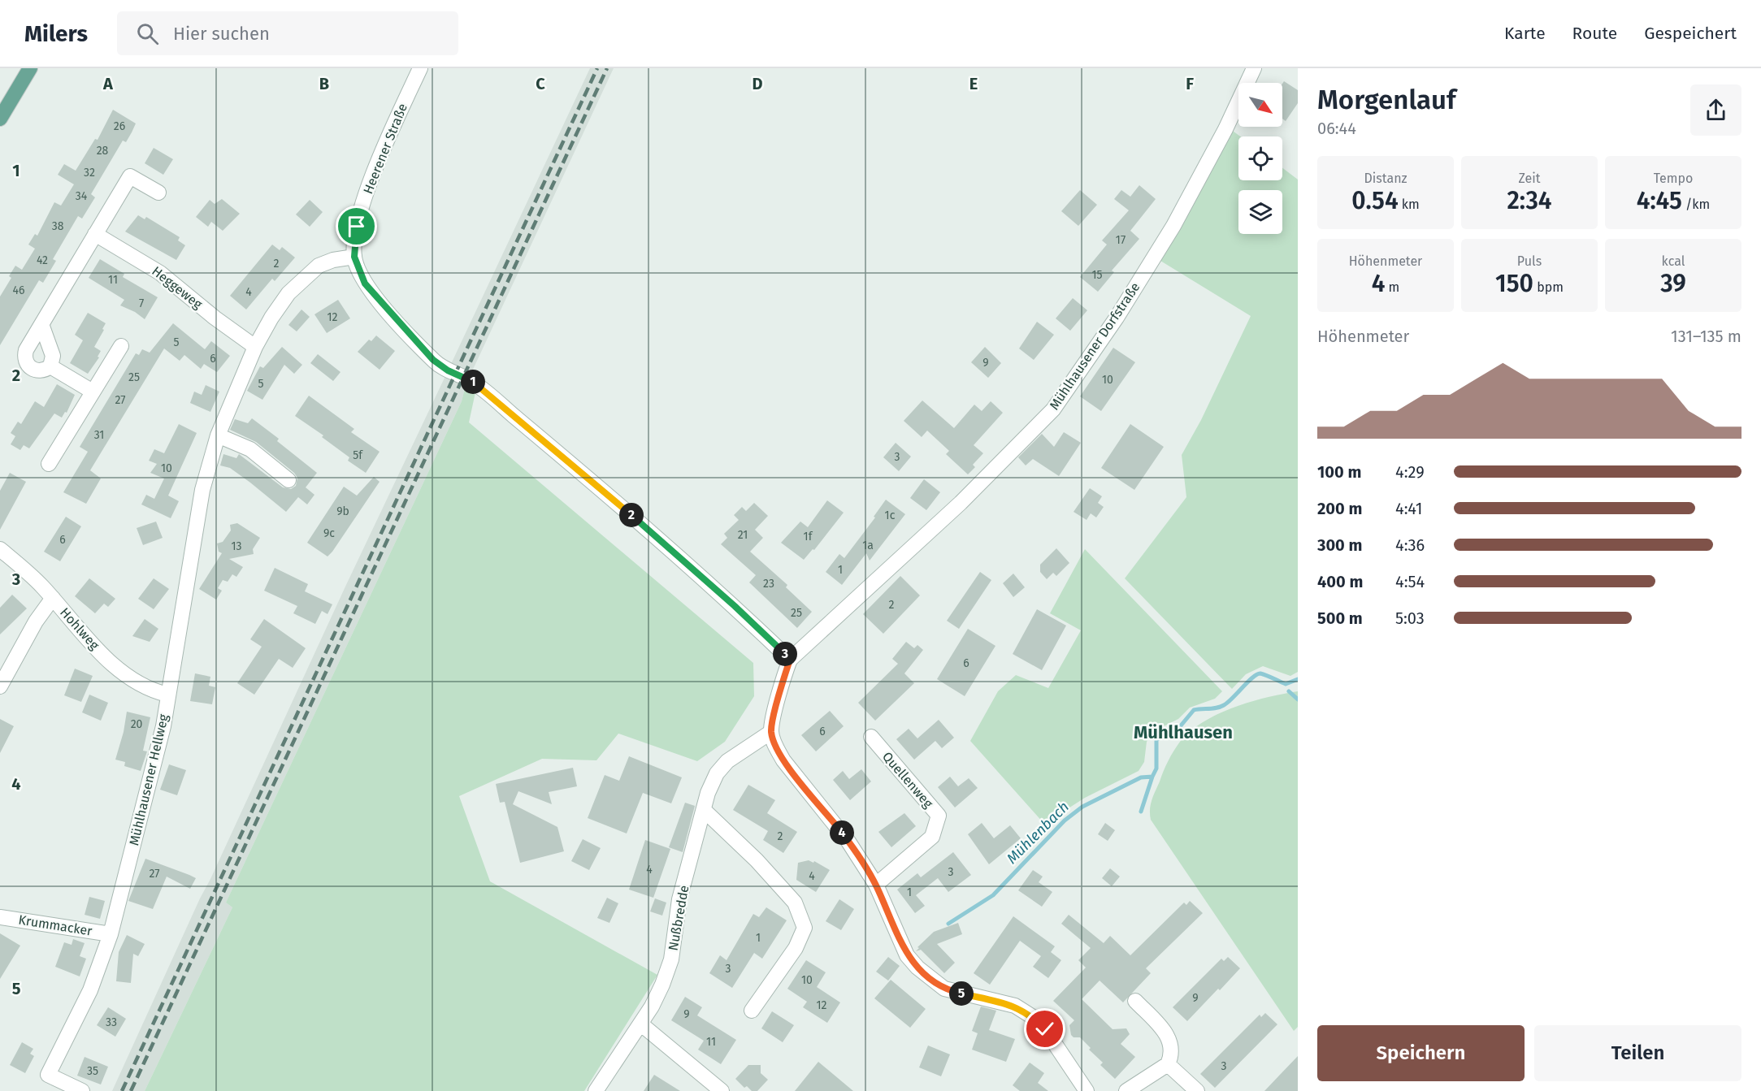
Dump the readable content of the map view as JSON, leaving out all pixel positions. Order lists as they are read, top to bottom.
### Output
{
  "streets": {
    "street": [
      "Heerener Straße",
      "Heggeweg",
      "Mühlhausener Dorfstraße",
      "Hohlweg",
      "Mühlhausener Hellweg",
      "Quellenweg",
      "Nußbredde",
      "Krummacker"
    ]
  },
  "crossings": [
    ["Heerener Straße", "Mühlhausener Dorfstraße"],
    ["Heerener Straße", "Mühlhausener Hellweg"],
    ["Heggeweg", "Mühlhausener Hellweg"],
    ["Hohlweg", "Mühlhausener Hellweg"],
    ["Mühlhausener Hellweg", "Krummacker"]
  ],
  "districts": ["Mühlhausen"],
  "water": ["Mühlenbach"],
  "house_numbers": [
    "26",
    "28",
    "32",
    "34",
    "38",
    "17",
    "42",
    "2",
    "15",
    "11",
    "46",
    "4",
    "7",
    "12",
    "5",
    "6",
    "9",
    "25",
    "10",
    "5",
    "27",
    "31",
    "5f",
    "3",
    "10",
    "9b",
    "1c",
    "9c",
    "21",
    "1f",
    "6",
    "1a",
    "13",
    "1",
    "23",
    "2",
    "25",
    "6",
    "20",
    "6",
    "2",
    "4",
    "3",
    "27",
    "4",
    "1",
    "1",
    "3",
    "10",
    "9",
    "12",
    "9",
    "33",
    "11",
    "3",
    "35"
  ],
  "north": "bottom right",
  "page": {
    "header": "Milers",
    "search": "Hier suchen",
    "nav": ["Karte", "Route", "Gespeichert"],
    "heading": ["Morgenlauf", "06:44"],
    "stats": [
      ["Distanz", "0.54 km"],
      ["Zeit", "2:34"],
      ["Tempo", "4:45 /km"],
      ["Höhenmeter", "4 m"],
      ["Puls", "150 bpm"],
      ["kcal", "39"]
    ],
    "chart": ["Höhenmeter", "131–135 m"],
    "pins": [
      "1",
      "2",
      "3",
      "4",
      "5"
    ],
    "list": [
      {
        "name": "100 m",
        "note": "4:29"
      },
      {
        "name": "200 m",
        "note": "4:41"
      },
      {
        "name": "300 m",
        "note": "4:36"
      },
      {
        "name": "400 m",
        "note": "4:54"
      },
      {
        "name": "500 m",
        "note": "5:03"
      }
    ],
    "buttons": ["Speichern", "Teilen"]
  },
  "grid": {
    "columns": [
      "A",
      "B",
      "C",
      "D",
      "E",
      "F"
    ],
    "rows": [
      "1",
      "2",
      "3",
      "4",
      "5"
    ]
  }
}
